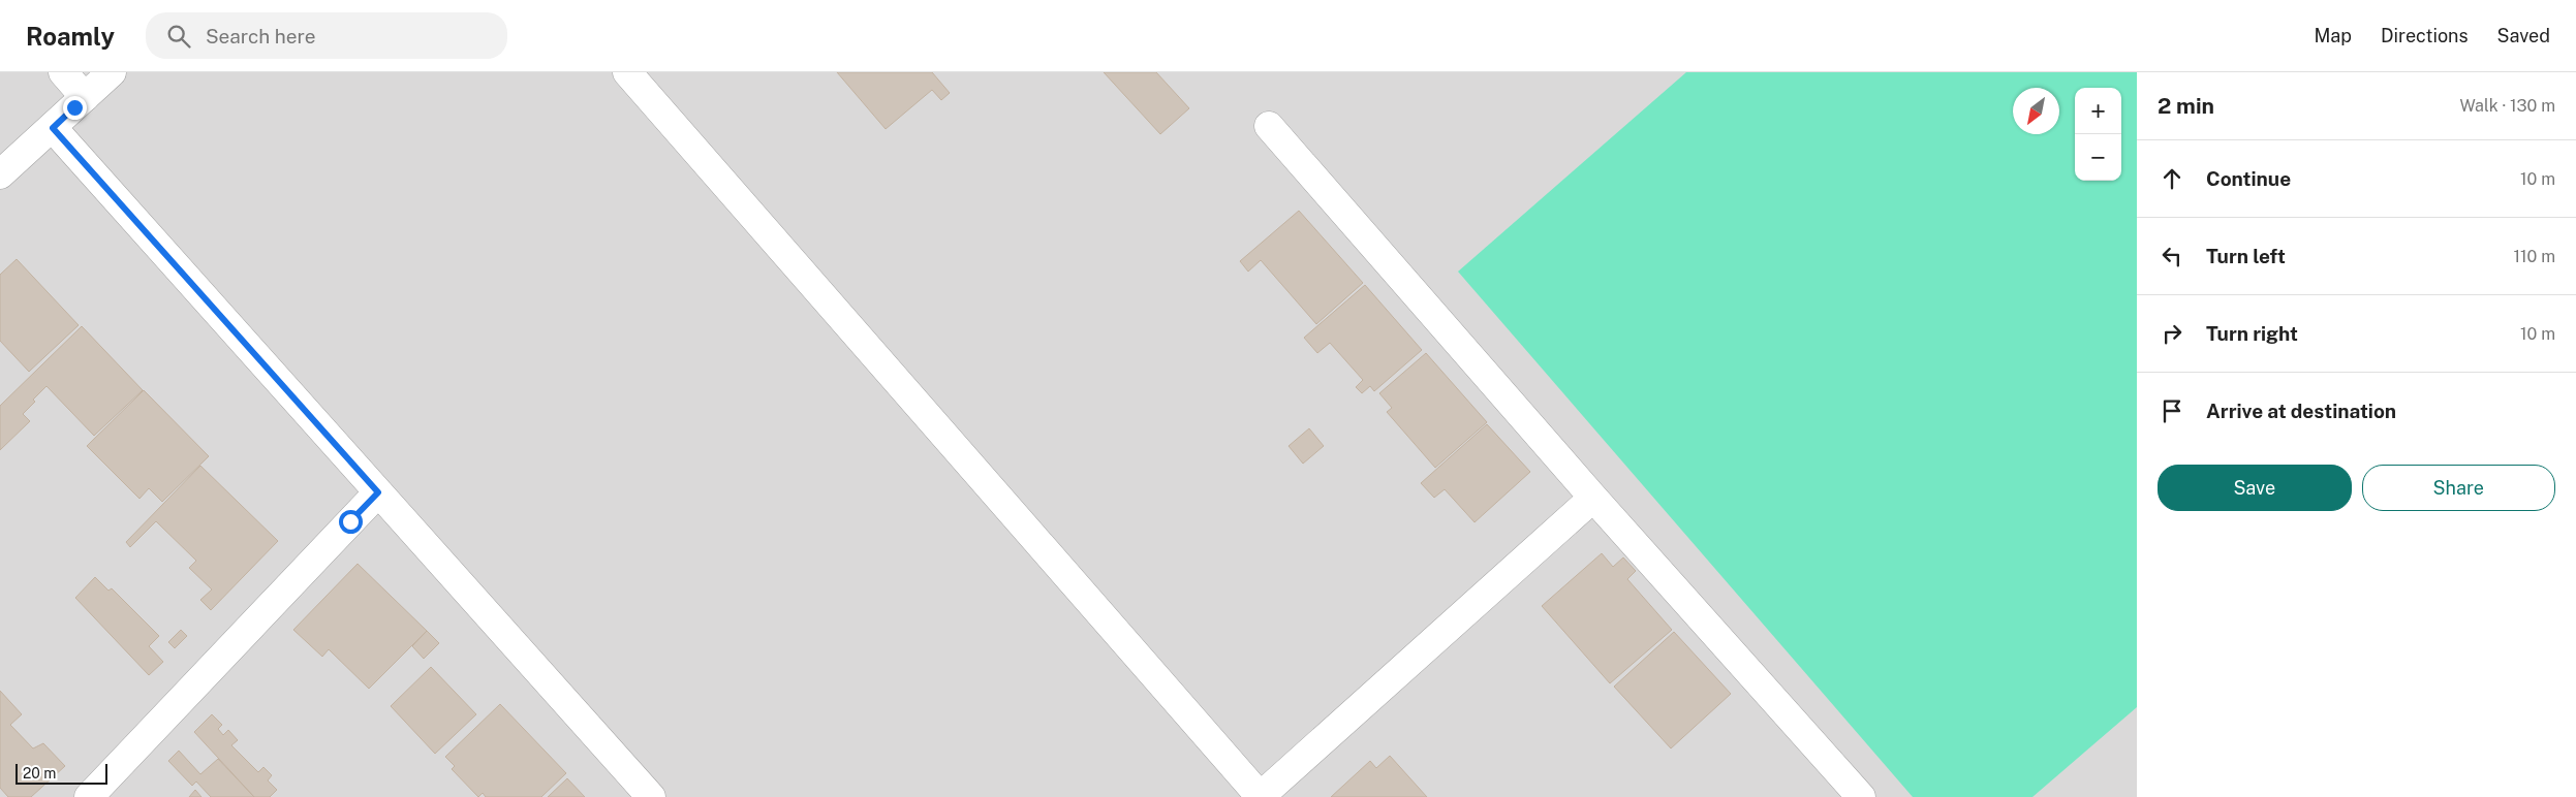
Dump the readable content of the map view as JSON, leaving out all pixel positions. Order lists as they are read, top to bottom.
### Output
{
  "scale_bar": "20 m",
  "north": "bottom left",
  "page": {
    "header": "Roamly",
    "search": "Search here",
    "nav": ["Map", "Directions", "Saved"],
    "heading": ["2 min", "Walk · 130 m"],
    "map_buttons": ["+", "−"],
    "list": [
      ["Continue", "10 m"],
      ["Turn left", "110 m"],
      ["Turn right", "10 m"],
      "Arrive at destination"
    ],
    "buttons": ["Save", "Share"],
    "scale": "20 m"
  }
}
